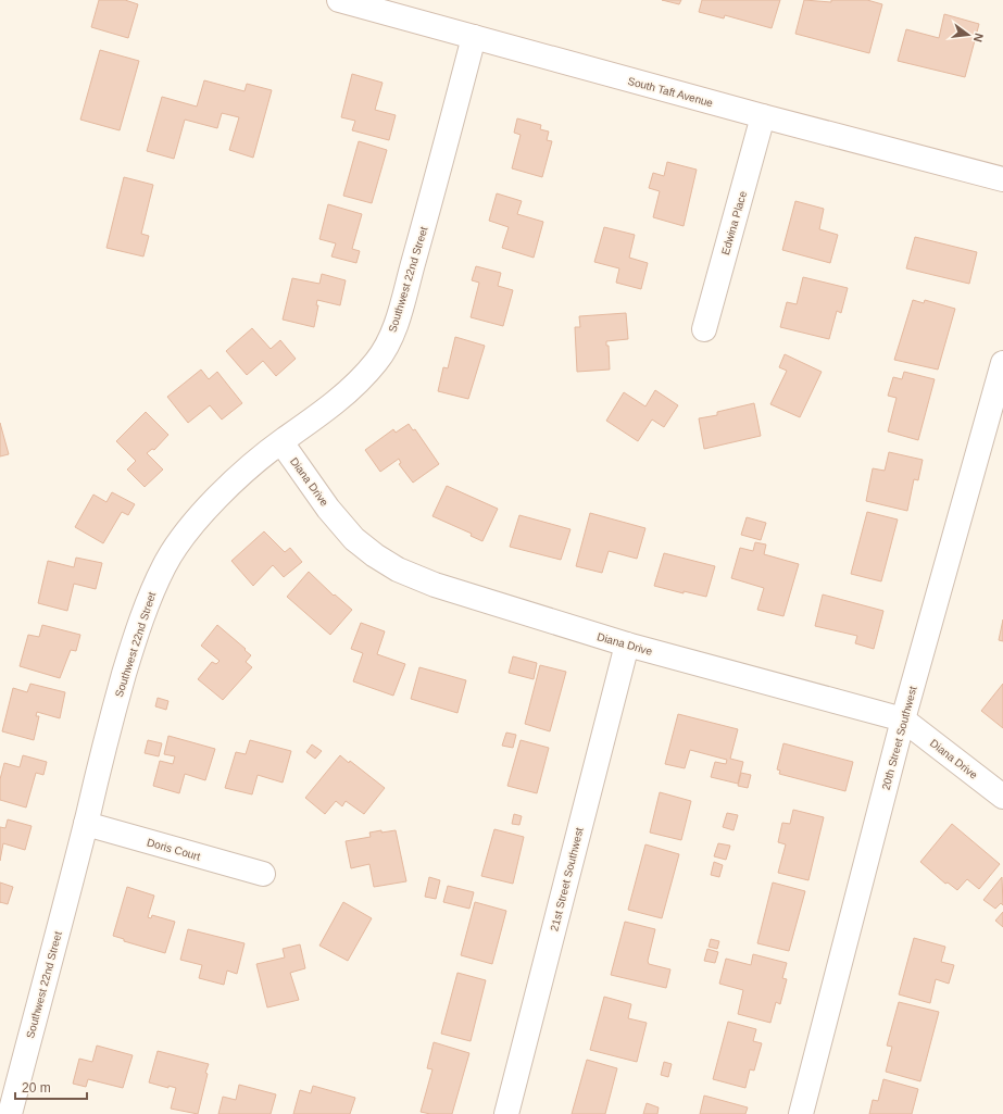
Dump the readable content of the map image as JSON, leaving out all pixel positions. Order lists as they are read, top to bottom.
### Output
{
  "streets": {
    "street": [
      "South Taft Avenue",
      "Edwina Place",
      "Southwest 22nd Street",
      "Diana Drive",
      "20th Street Southwest",
      "Doris Court",
      "21st Street Southwest"
    ]
  },
  "crossings": [
    ["South Taft Avenue", "Edwina Place"],
    ["South Taft Avenue", "Southwest 22nd Street"],
    ["Southwest 22nd Street", "Diana Drive"],
    ["Southwest 22nd Street", "Doris Court"],
    ["Diana Drive", "20th Street Southwest"],
    ["Diana Drive", "21st Street Southwest"]
  ],
  "scale_bar": "20 m",
  "north": "right"
}
